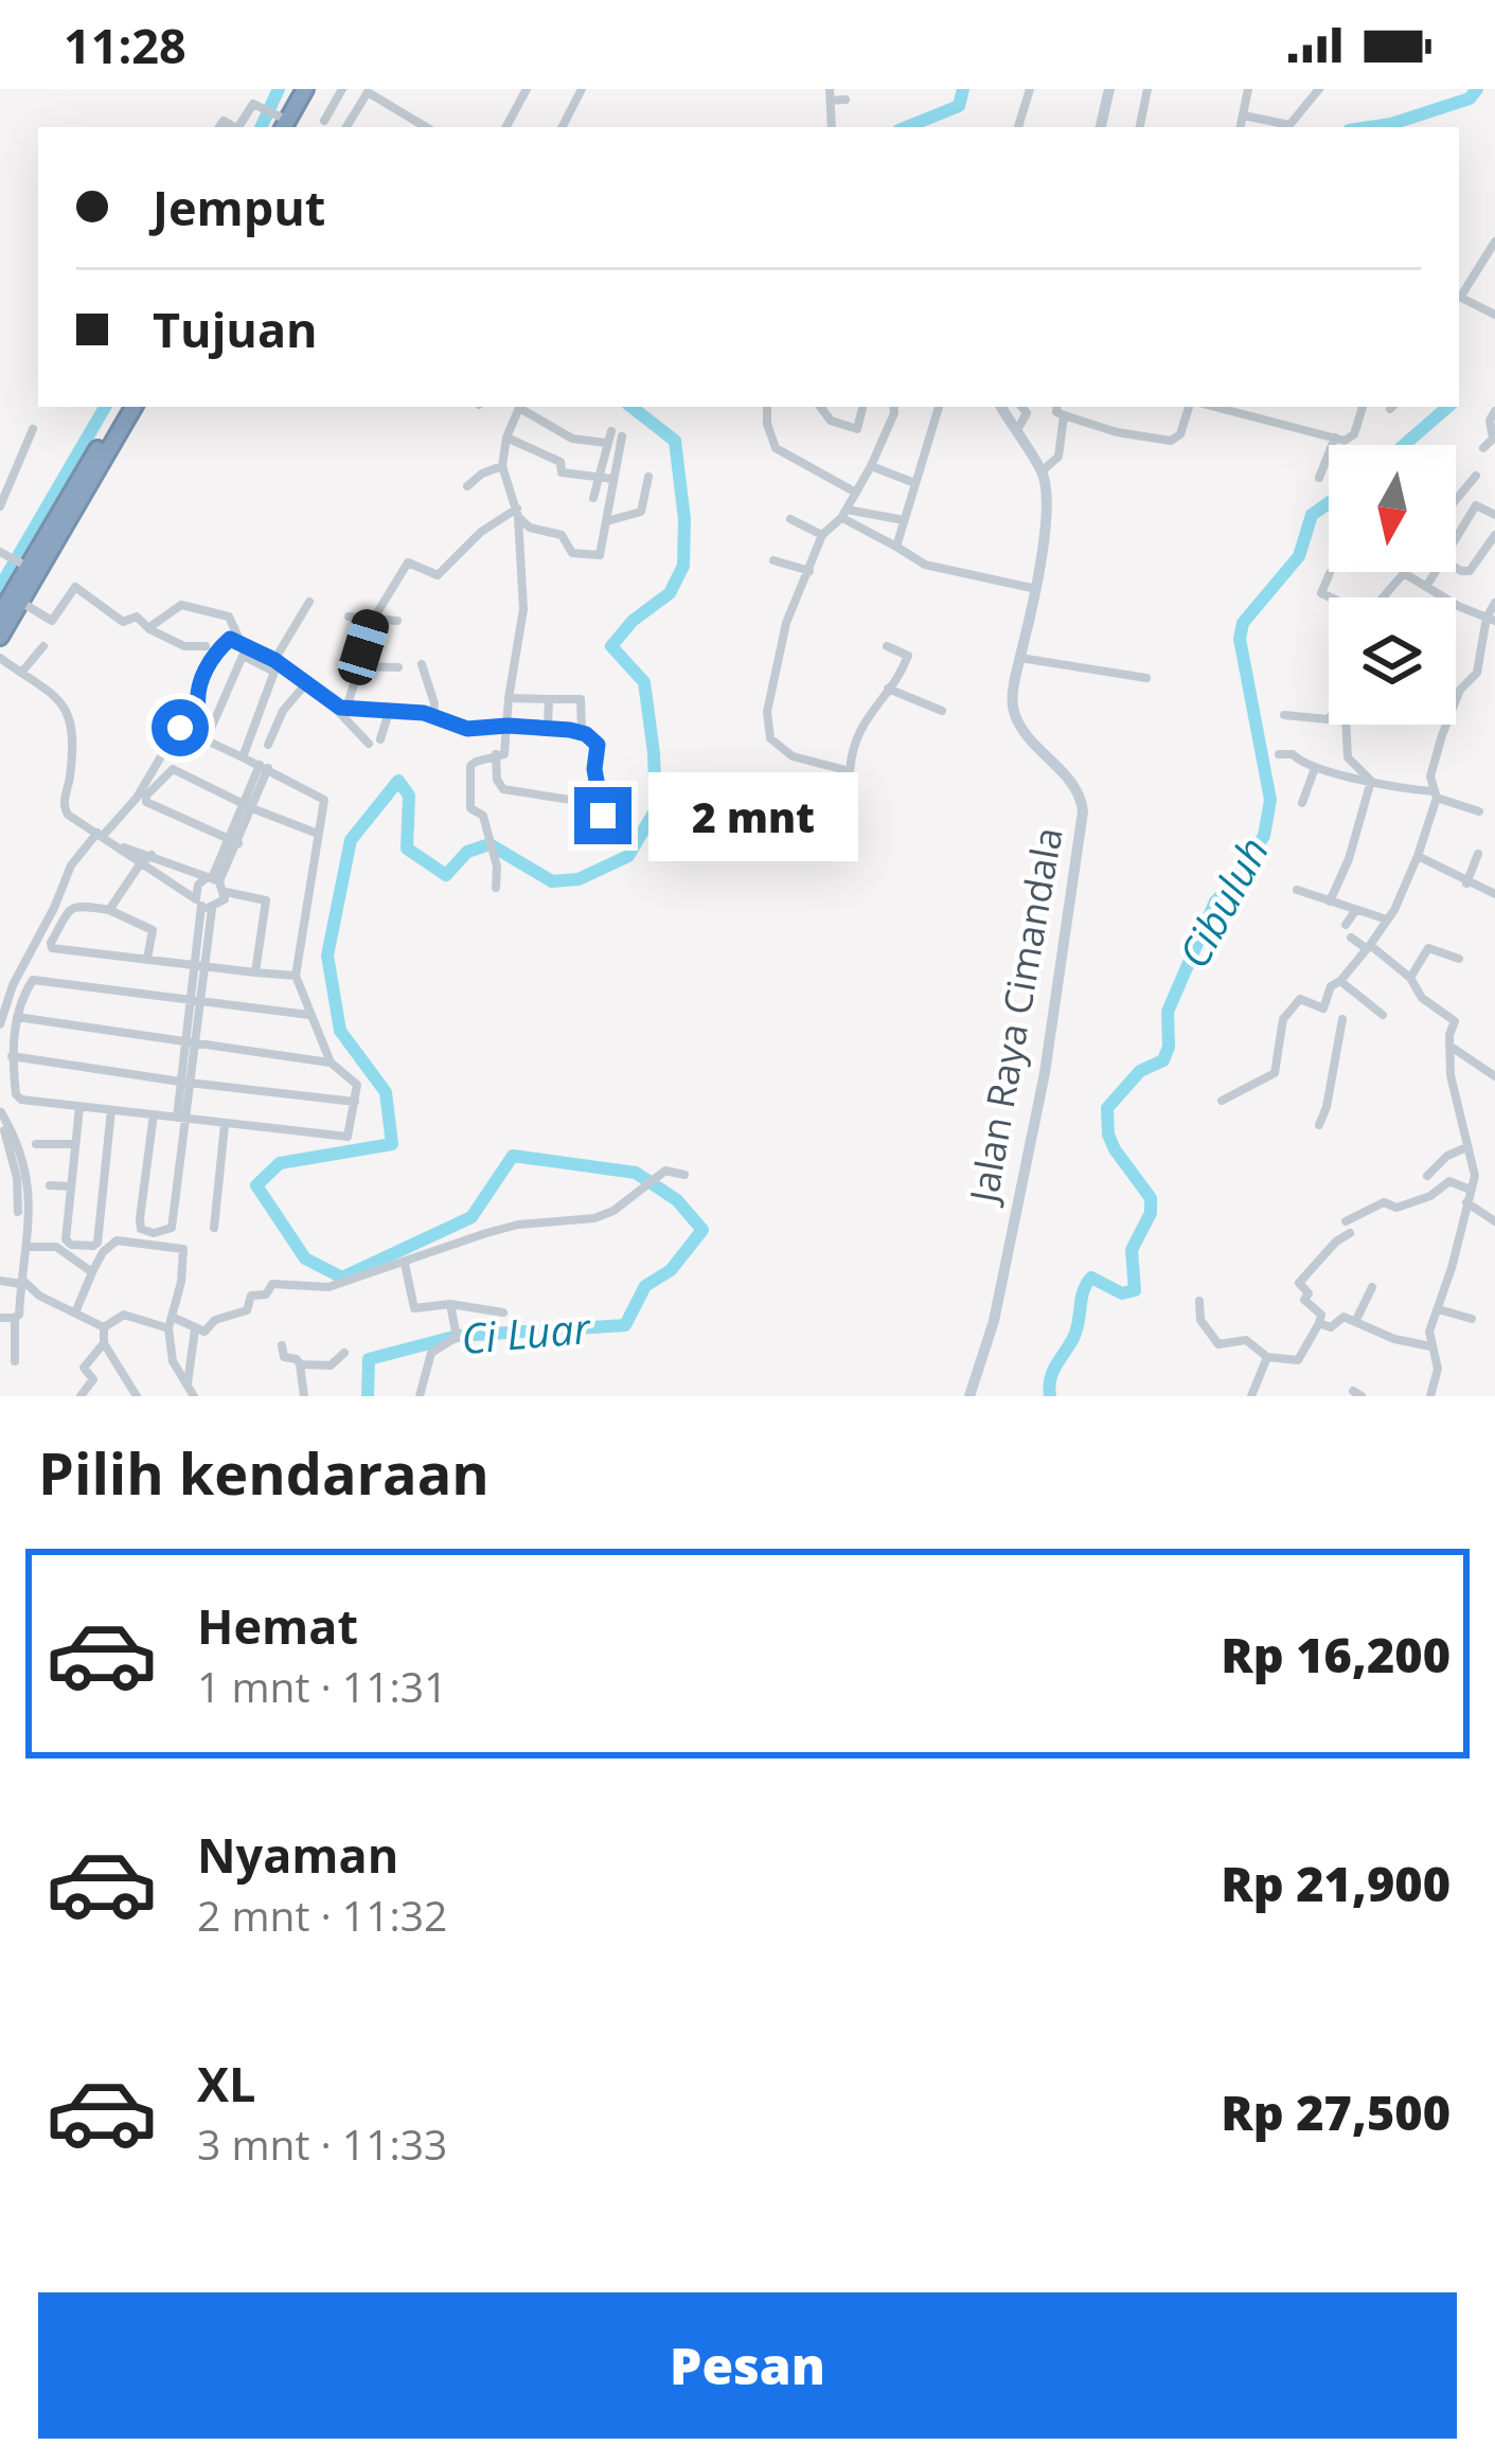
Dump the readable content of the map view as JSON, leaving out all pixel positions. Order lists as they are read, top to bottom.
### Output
{
  "streets": {
    "street": ["Jalan Raya Cimandala"]
  },
  "water": ["Cibuluh", "Ci Luar"],
  "north": "bottom",
  "page": {
    "status": "11:28",
    "banner": ["Jemput", "Tujuan"],
    "bubble": "2 mnt",
    "heading": "Pilih kendaraan",
    "list": [
      {
        "name": "Hemat",
        "note": "1 mnt · 11:31",
        "value": "Rp 16,200"
      },
      {
        "name": "Nyaman",
        "note": "2 mnt · 11:32",
        "value": "Rp 21,900"
      },
      {
        "name": "XL",
        "note": "3 mnt · 11:33",
        "value": "Rp 27,500"
      }
    ],
    "buttons": "Pesan"
  }
}
